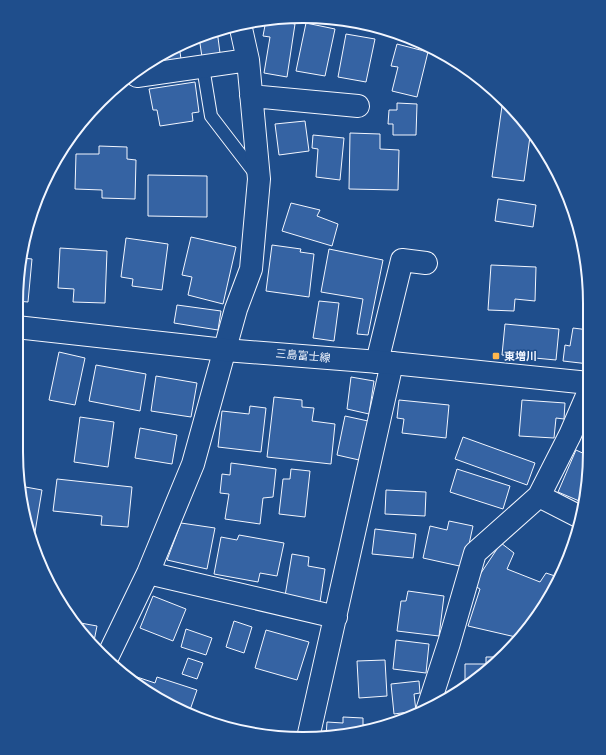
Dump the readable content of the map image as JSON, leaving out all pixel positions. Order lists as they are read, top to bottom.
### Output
{
  "streets": {
    "street": ["三島富士線"]
  },
  "places": {
    "transit": ["東増川"]
  }
}
